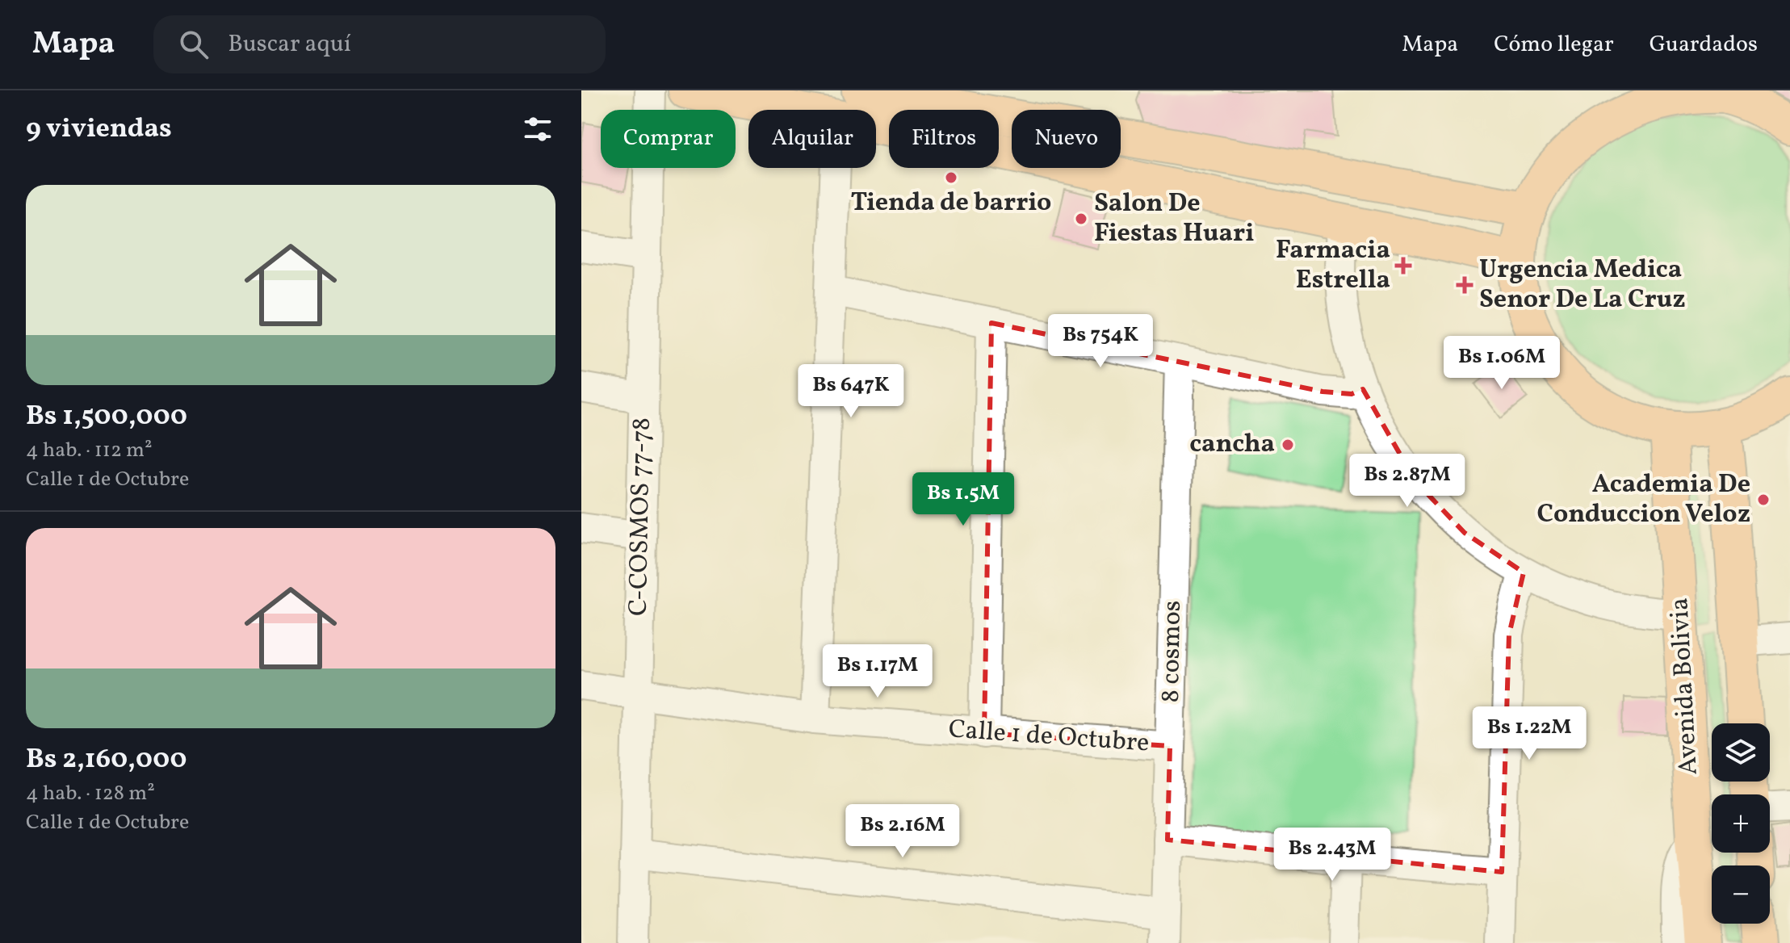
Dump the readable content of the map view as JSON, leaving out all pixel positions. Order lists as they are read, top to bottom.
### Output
{
  "streets": {
    "main road": ["Avenida Bolivia"],
    "street": ["C-COSMOS 77-78", "8 cosmos", "Calle 1 de Octubre"]
  },
  "crossings": [
    ["C-COSMOS 77-78", "Calle 1 de Octubre"],
    ["8 cosmos", "Calle 1 de Octubre"]
  ],
  "places": {
    "other": [
      "Tienda de barrio",
      "Salon De Fiestas Huari",
      "cancha",
      "Academia De Conduccion Veloz"
    ],
    "health": ["Farmacia Estrella", "Urgencia Medica Senor De La Cruz"]
  },
  "page": {
    "header": "Mapa",
    "search": "Buscar aquí",
    "nav": ["Mapa", "Cómo llegar", "Guardados"],
    "heading": "9 viviendas",
    "chip": [
      "Comprar",
      "Alquilar",
      "Filtros",
      "Nuevo"
    ],
    "list": [
      {
        "name": "Bs 1,500,000",
        "note": "4 hab. · 112 m² · Calle 1 de Octubre"
      },
      {
        "name": "Bs 2,160,000",
        "note": "4 hab. · 128 m² · Calle 1 de Octubre"
      }
    ],
    "price": [
      "Bs 754K",
      "Bs 1.06M",
      "Bs 647K",
      "Bs 2.87M",
      "Bs 1.5M",
      "Bs 1.17M",
      "Bs 1.22M",
      "Bs 2.16M",
      "Bs 2.43M"
    ],
    "map_buttons": ["+", "−"]
  }
}
